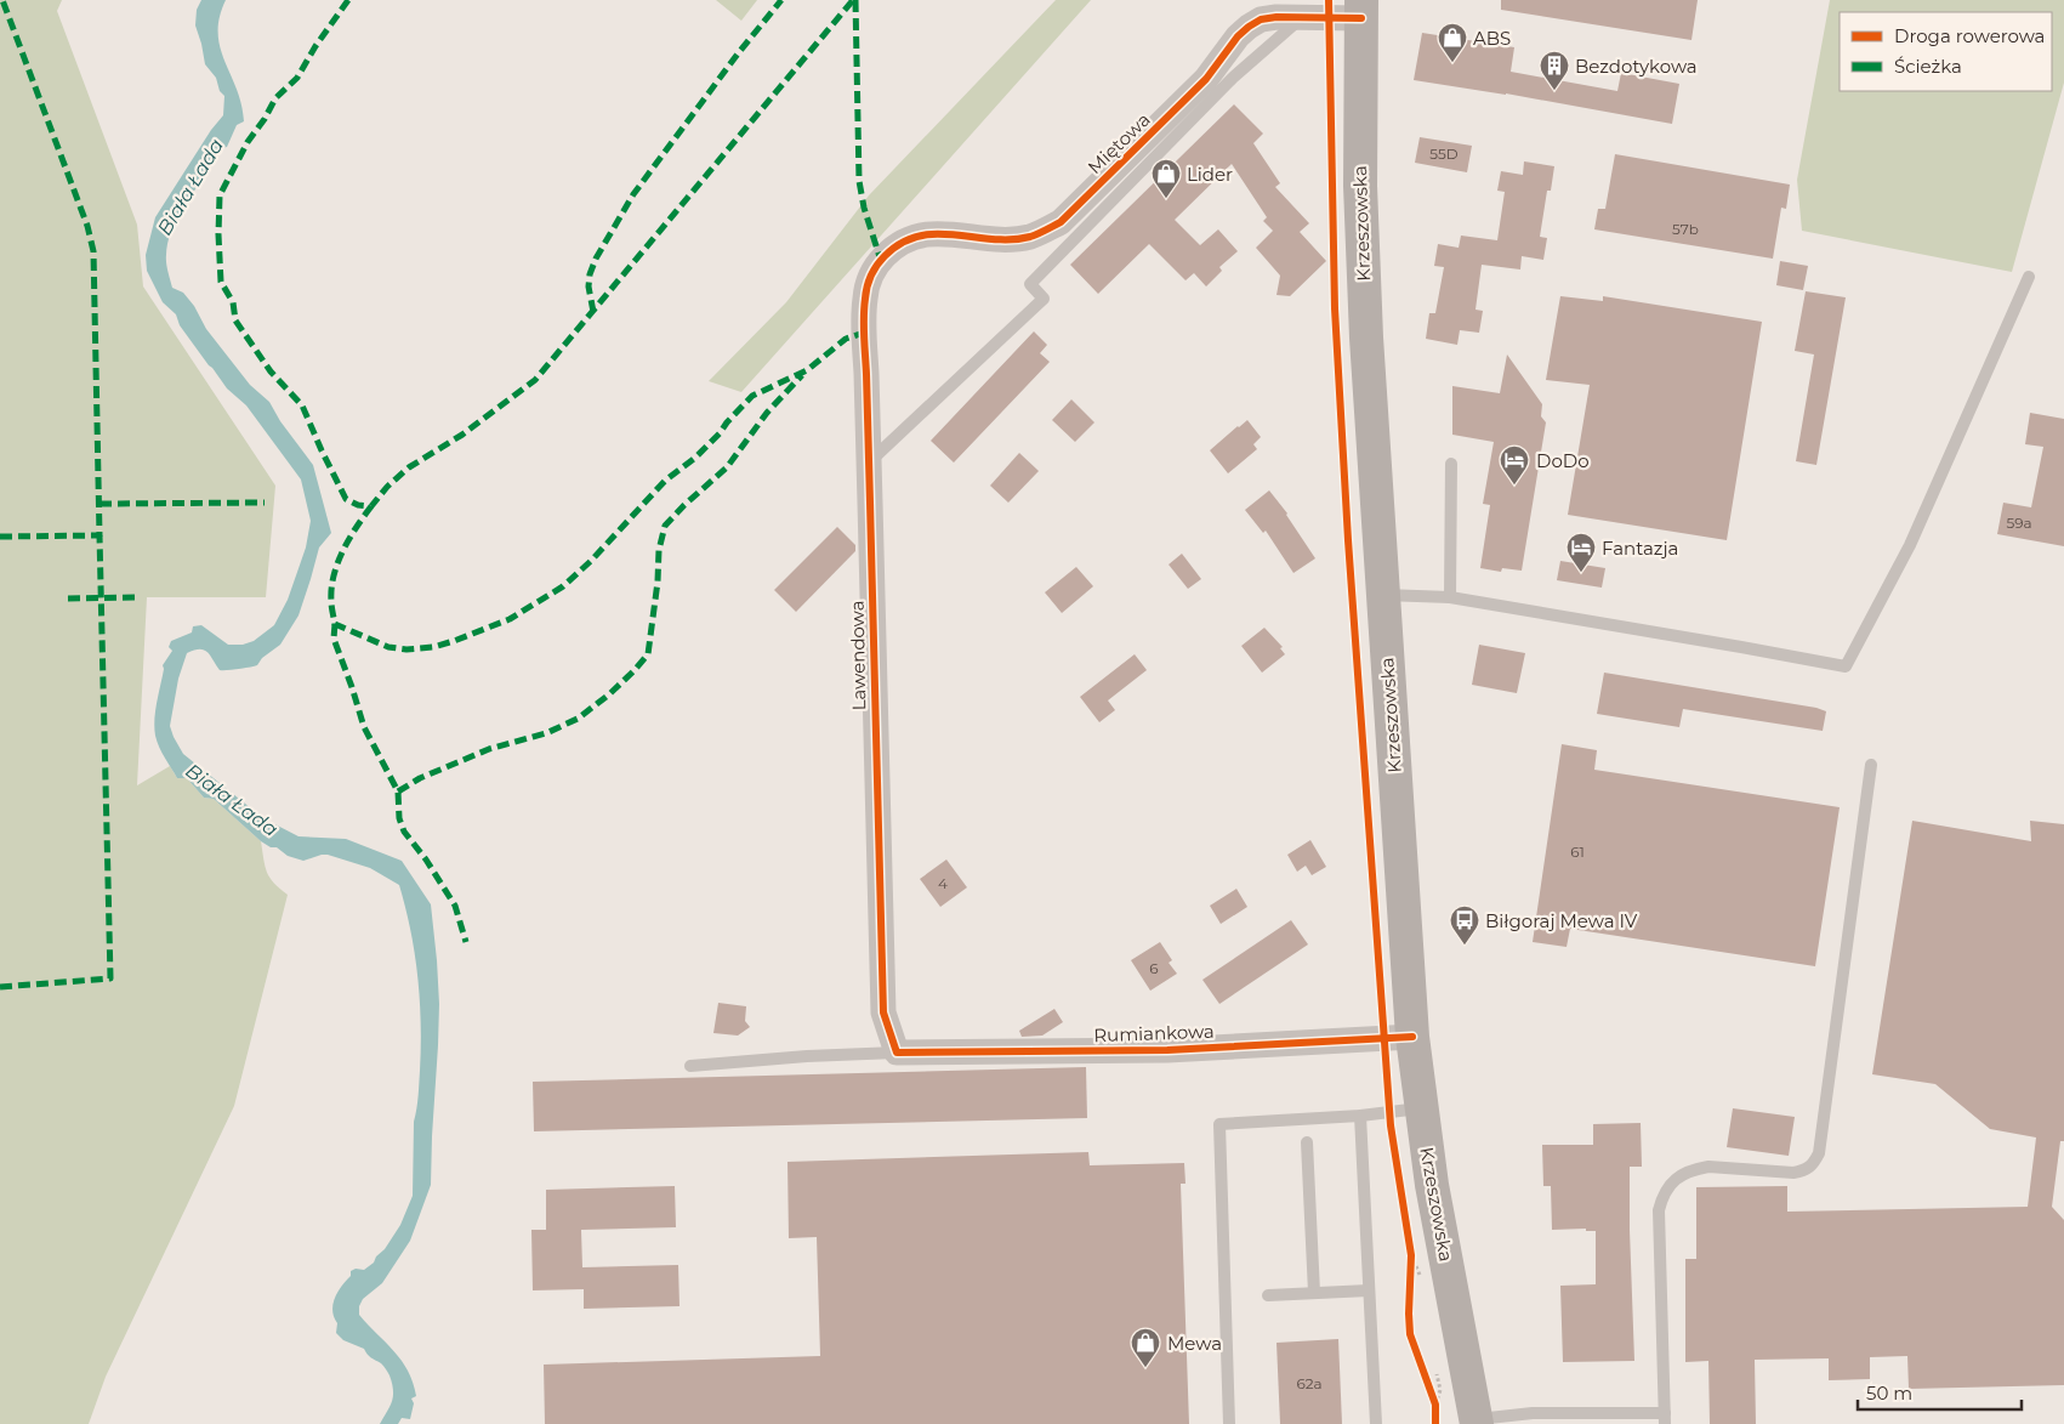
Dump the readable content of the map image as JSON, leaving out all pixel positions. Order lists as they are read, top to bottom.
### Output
{
  "streets": {
    "main road": ["Krzeszowska"],
    "street": ["Miętowa", "Lawendowa", "Rumiankowa"]
  },
  "crossings": [
    ["Miętowa", "Krzeszowska"],
    ["Miętowa", "Lawendowa"],
    ["Krzeszowska", "Rumiankowa"],
    ["Lawendowa", "Rumiankowa"]
  ],
  "water": ["Biała Łada"],
  "places": {
    "shop": ["ABS", "Lider", "Mewa"],
    "building": ["Bezdotykowa"],
    "hotel": ["DoDo", "Fantazja"],
    "bus stop": ["Biłgoraj Mewa IV"]
  },
  "house_numbers": [
    "55D",
    "57b",
    "59a",
    "61",
    "4",
    "6",
    "62a"
  ],
  "legend": ["Droga rowerowa", "Ścieżka"],
  "scale_bar": "50 m"
}
